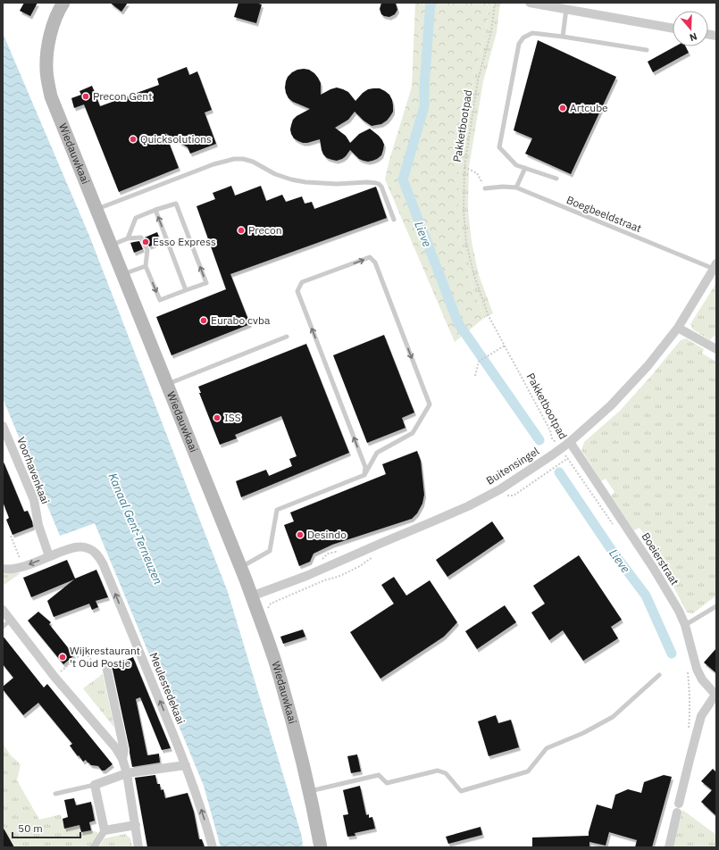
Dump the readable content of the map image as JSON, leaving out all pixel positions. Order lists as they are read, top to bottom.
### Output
{
  "streets": {
    "main road": ["Wiedauwkaai"],
    "street": [
      "Buitensingel",
      "Voorhavenkaai",
      "Boeierstraat",
      "Meulestedekaai"
    ],
    "lane": ["Boegbeeldstraat"],
    "path": ["Pakketbootpad"]
  },
  "crossings": [
    ["Pakketbootpad", "Buitensingel"],
    ["Wiedauwkaai", "Buitensingel"],
    ["Boegbeeldstraat", "Buitensingel"],
    ["Buitensingel", "Boeierstraat"],
    ["Voorhavenkaai", "Meulestedekaai"]
  ],
  "water": ["Lieve", "Kanaal Gent-Terneuzen"],
  "places": [
    "Precon Gent",
    "Artcube",
    "Quicksolutions",
    "Precon",
    "Esso Express",
    "Eurabo cvba",
    "ISS",
    "Desindo",
    "Wijkrestaurant 't Oud Postje"
  ],
  "scale_bar": "50 m",
  "north": "bottom"
}
